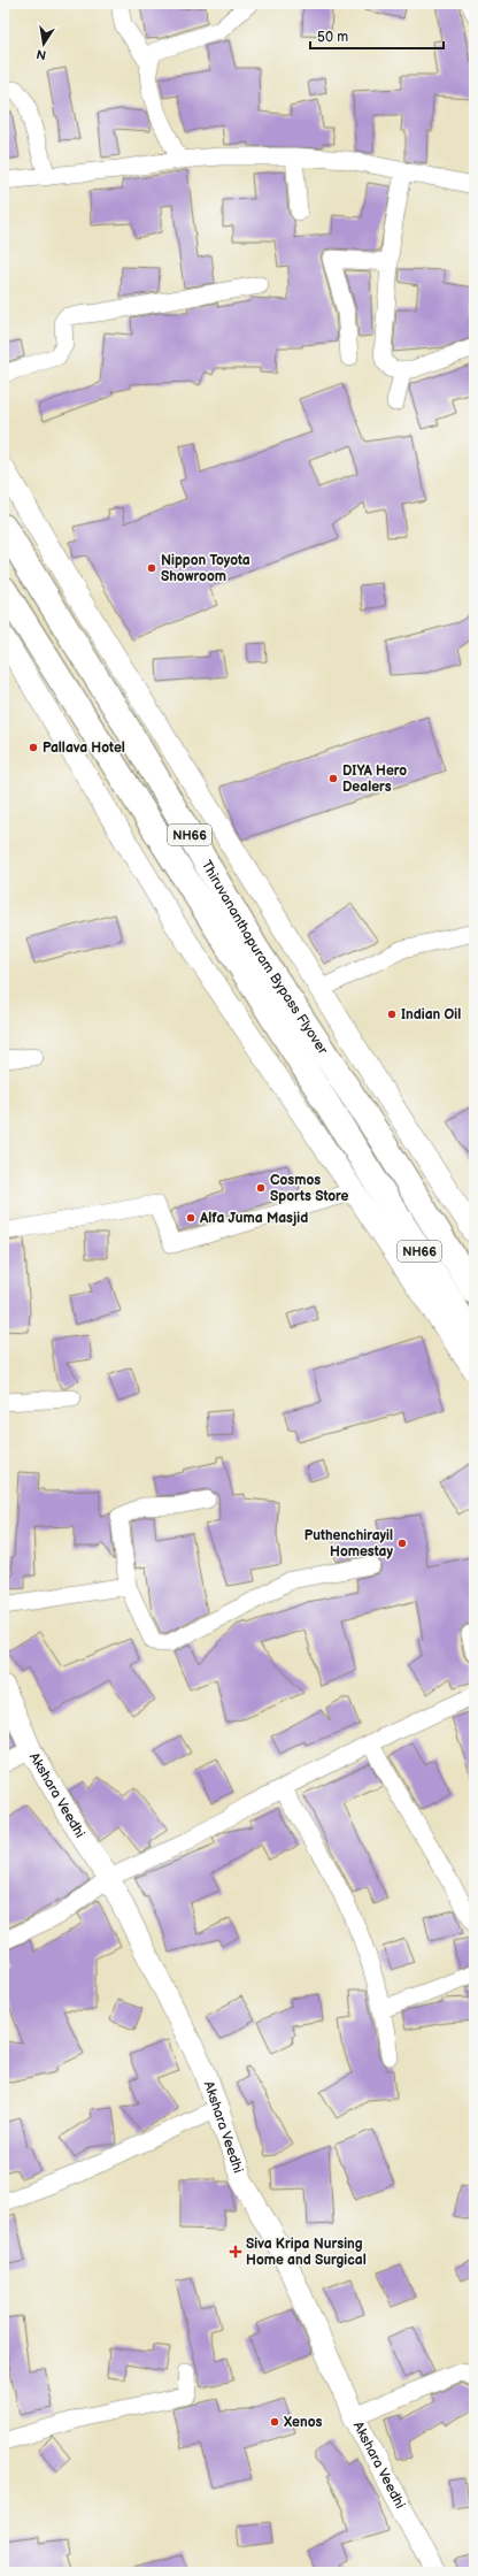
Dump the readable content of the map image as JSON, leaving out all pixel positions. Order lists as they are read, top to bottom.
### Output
{
  "streets": {
    "highway": ["NH66", "Thiruvananthapuram Bypass Flyover"],
    "street": ["Akshara Veedhi"]
  },
  "places": {
    "other": [
      "Nippon Toyota Showroom",
      "Pallava Hotel",
      "DIYA Hero Dealers",
      "Indian Oil",
      "Cosmos Sports Store",
      "Alfa Juma Masjid",
      "Puthenchirayil Homestay",
      "Xenos"
    ],
    "health": ["Siva Kripa Nursing Home and Surgical"]
  },
  "scale_bar": "50 m",
  "north": "bottom"
}
